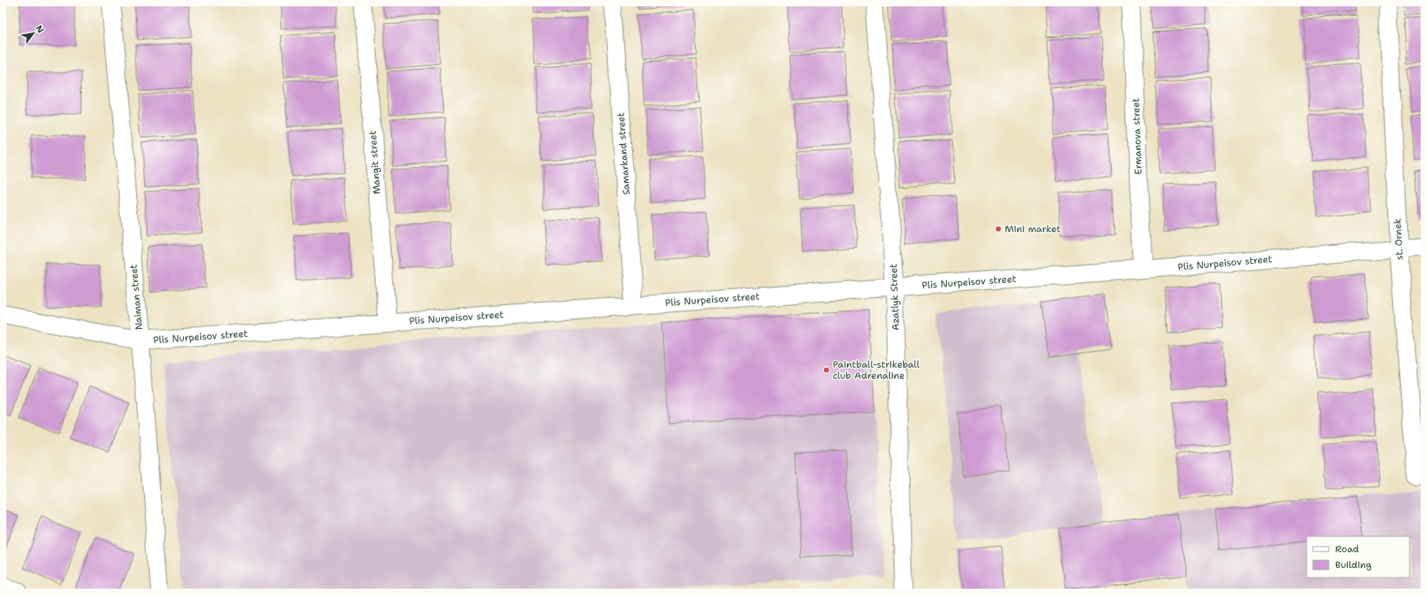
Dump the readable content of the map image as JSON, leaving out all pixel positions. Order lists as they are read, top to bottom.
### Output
{
  "streets": {
    "street": [
      "Ermanova street",
      "Samarkand street",
      "Mangit street",
      "st. Ornek",
      "Plis Nurpeisov street",
      "Naiman street",
      "Azatlyk Street"
    ]
  },
  "crossings": [
    ["Ermanova street", "Plis Nurpeisov street"],
    ["Samarkand street", "Plis Nurpeisov street"],
    ["Mangit street", "Plis Nurpeisov street"],
    ["st. Ornek", "Plis Nurpeisov street"],
    ["Plis Nurpeisov street", "Naiman street"],
    ["Plis Nurpeisov street", "Azatlyk Street"]
  ],
  "places": ["Mini market", "Paintball-strikeball club Adrenaline"],
  "legend": ["Road", "Building"],
  "north": "top right"
}
